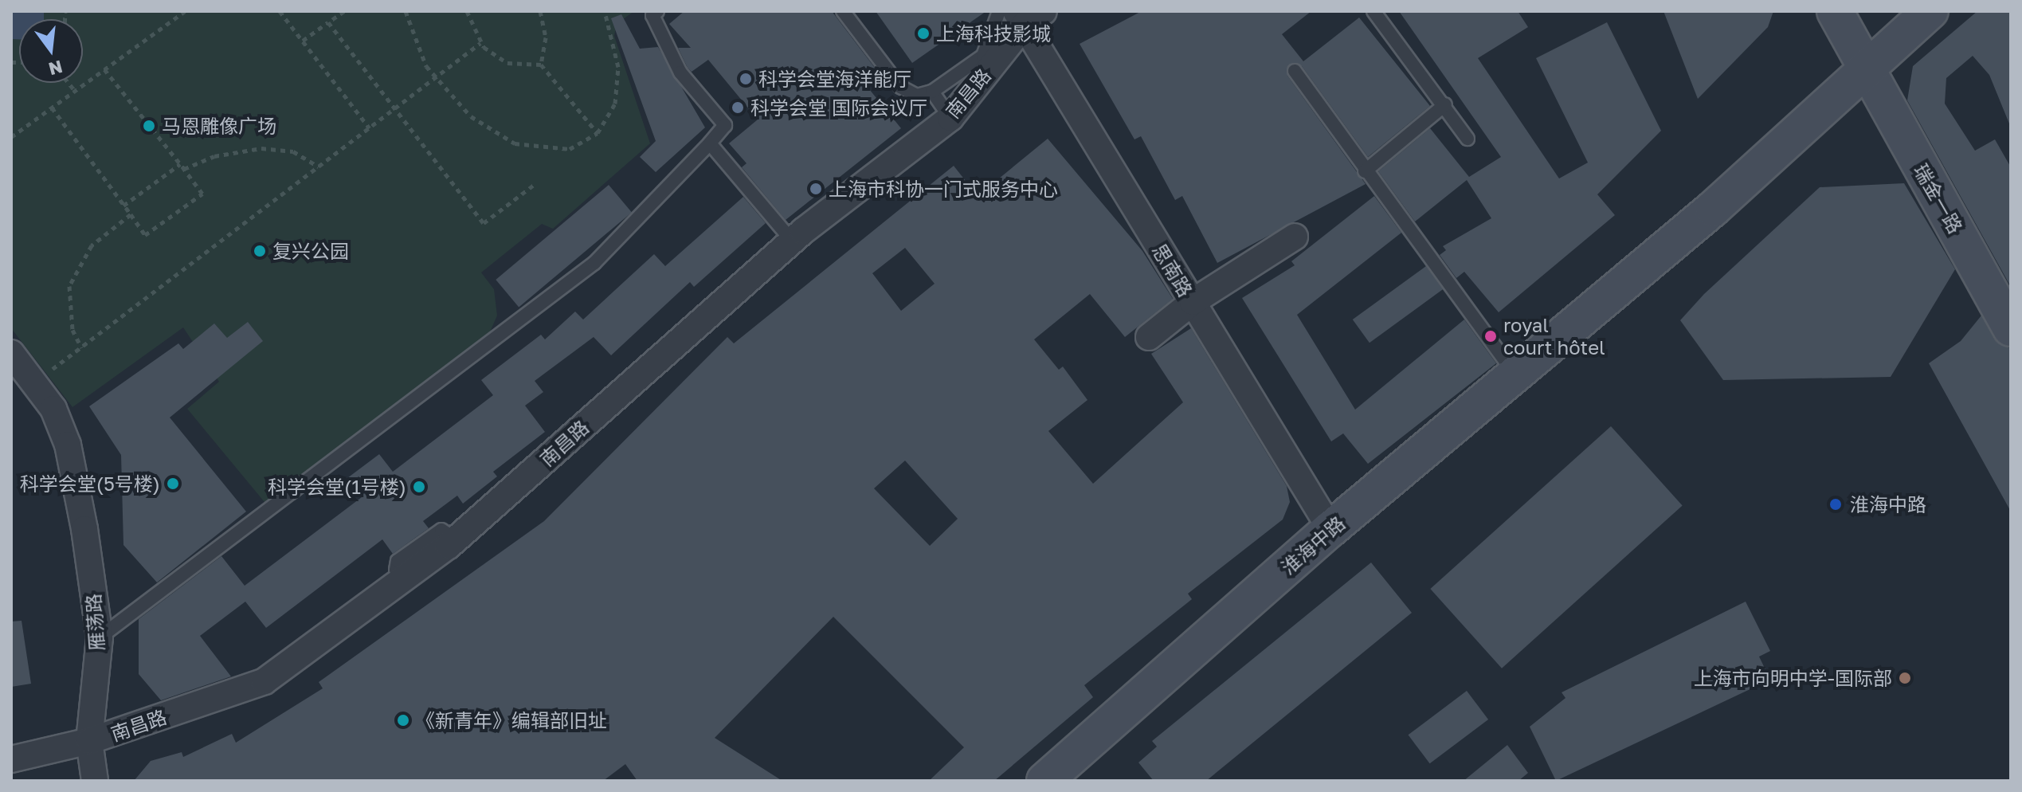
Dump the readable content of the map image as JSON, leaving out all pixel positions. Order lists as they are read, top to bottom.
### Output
{
  "streets": {
    "main road": ["瑞金一路", "淮海中路"],
    "street": ["南昌路", "思南路", "雁荡路"]
  },
  "crossings": [
    ["南昌路", "思南路"],
    ["南昌路", "雁荡路"],
    ["瑞金一路", "淮海中路"],
    ["思南路", "淮海中路"]
  ],
  "places": [
    "上海科技影城",
    "科学会堂海洋能厅",
    "科学会堂 国际会议厅",
    "马恩雕像广场",
    "上海市科协一门式服务中心",
    "复兴公园",
    "royal court hôtel",
    "科学会堂(5号楼)",
    "科学会堂(1号楼)",
    "淮海中路",
    "上海市向明中学-国际部",
    "《新青年》编辑部旧址"
  ],
  "north": "bottom"
}
